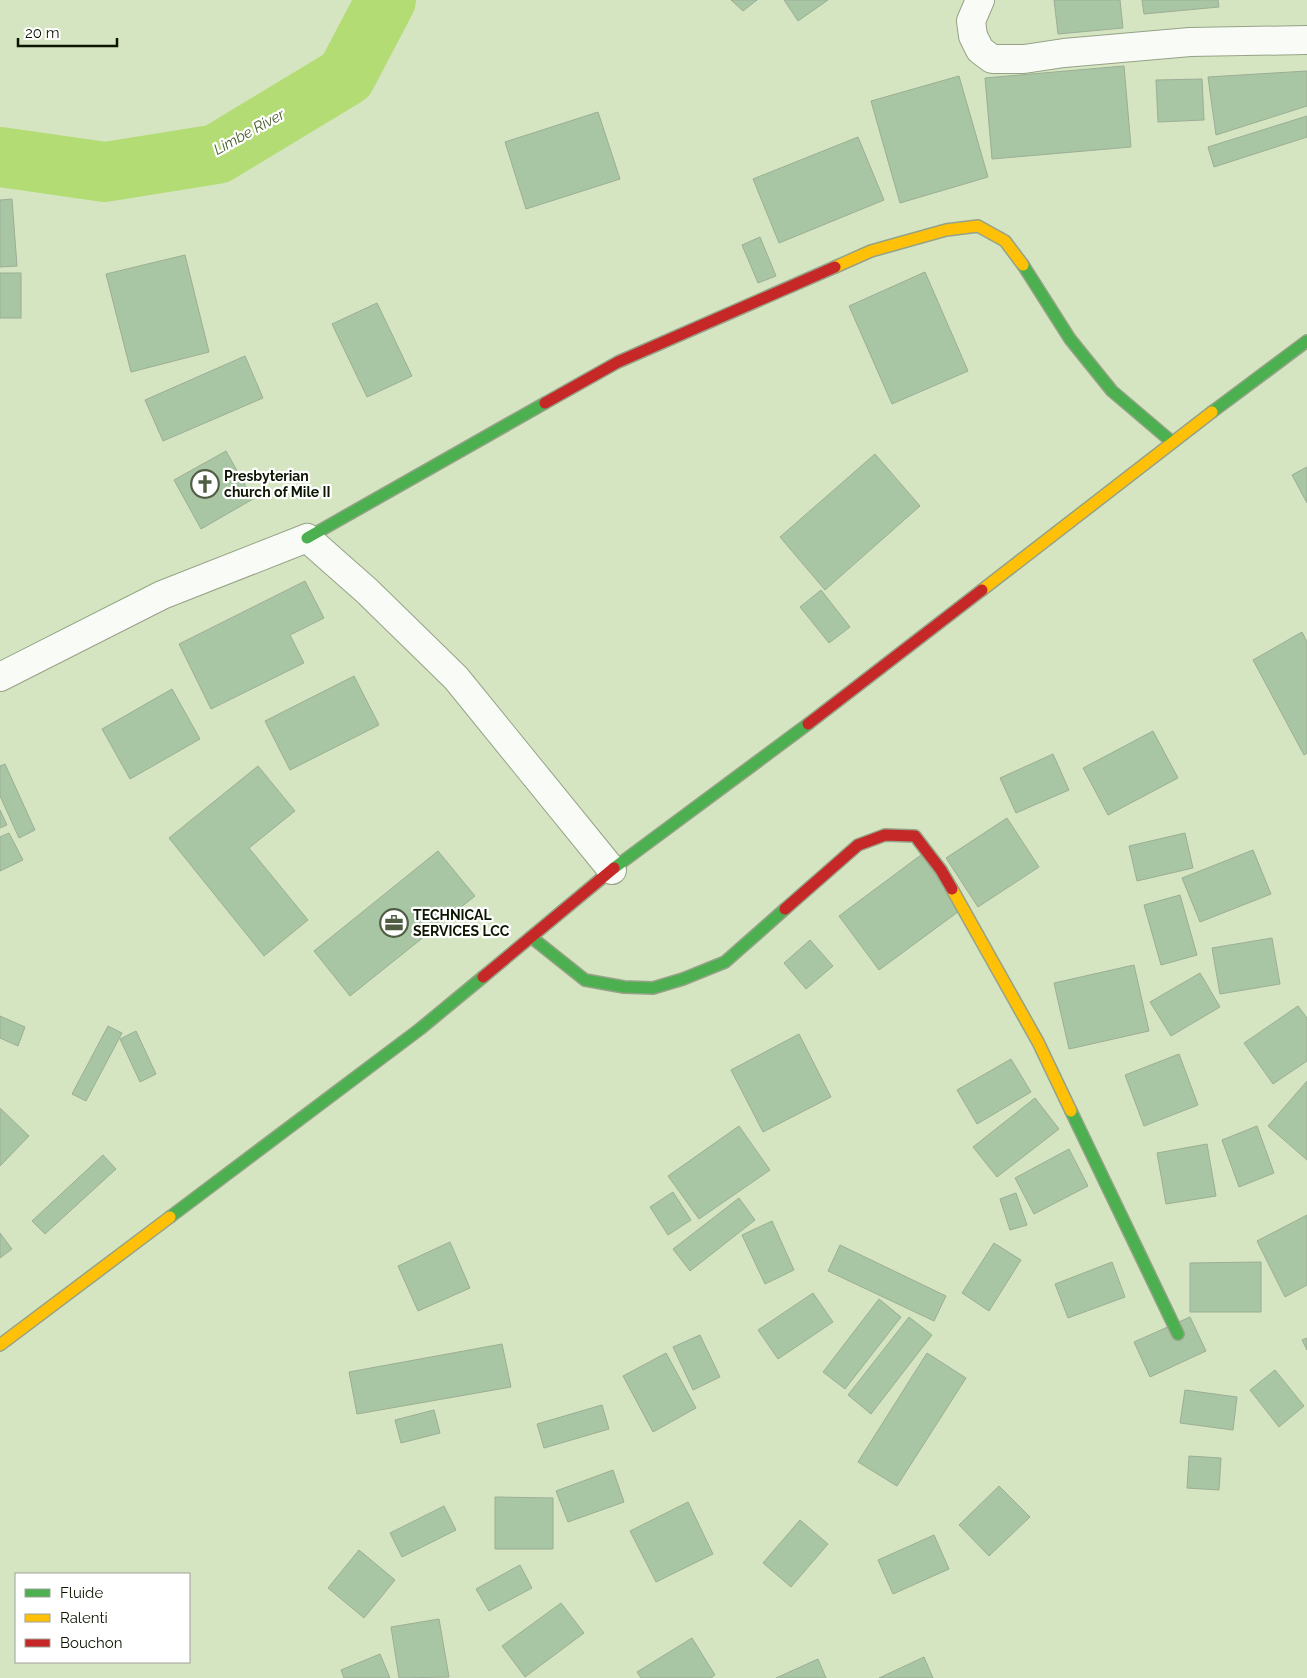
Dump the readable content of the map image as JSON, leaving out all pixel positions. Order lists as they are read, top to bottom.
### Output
{
  "water": ["Limbe River"],
  "places": {
    "church": ["Presbyterian church of Mile II"],
    "office": ["TECHNICAL SERVICES LCC"]
  },
  "legend": ["Fluide", "Ralenti", "Bouchon"],
  "scale_bar": "20 m"
}
